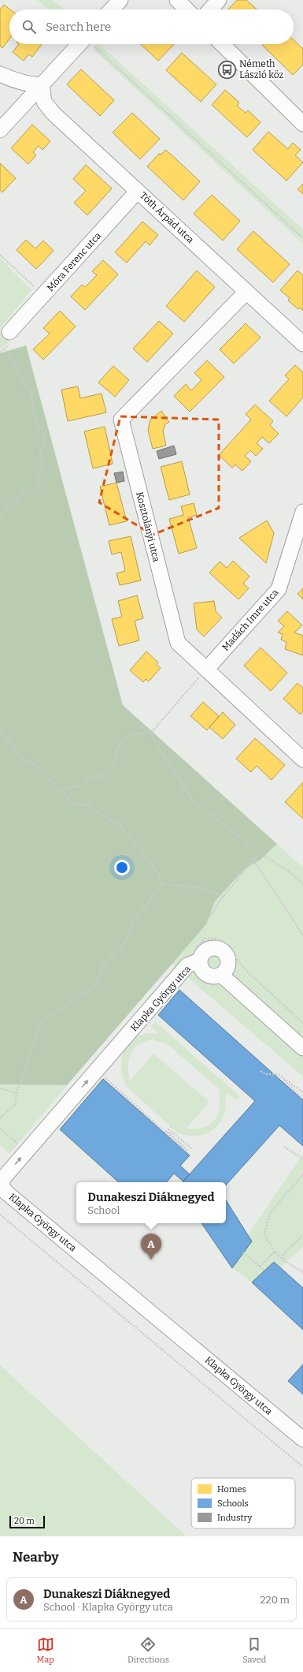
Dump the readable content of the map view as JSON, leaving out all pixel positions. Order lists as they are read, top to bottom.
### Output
{
  "streets": {
    "street": [
      "Tóth Árpád utca",
      "Móra Ferenc utca",
      "Kosztolányi utca",
      "Madách Imre utca",
      "Klapka György utca"
    ]
  },
  "crossings": [
    ["Tóth Árpád utca", "Móra Ferenc utca"],
    ["Tóth Árpád utca", "Kosztolányi utca"],
    ["Kosztolányi utca", "Madách Imre utca"]
  ],
  "places": {
    "bus stop": ["Németh László köz"]
  },
  "legend": ["Homes", "Schools", "Industry"],
  "scale_bar": "20 m",
  "page": {
    "search": "Search here",
    "popup": ["Dunakeszi Diáknegyed", "School"],
    "pins": "A",
    "scale": "20 m",
    "heading": "Nearby",
    "list": [
      {
        "mark": "A",
        "name": "Dunakeszi Diáknegyed",
        "note": "School · Klapka György utca",
        "value": "220 m"
      }
    ],
    "nav": ["Map", "Directions", "Saved"]
  }
}
